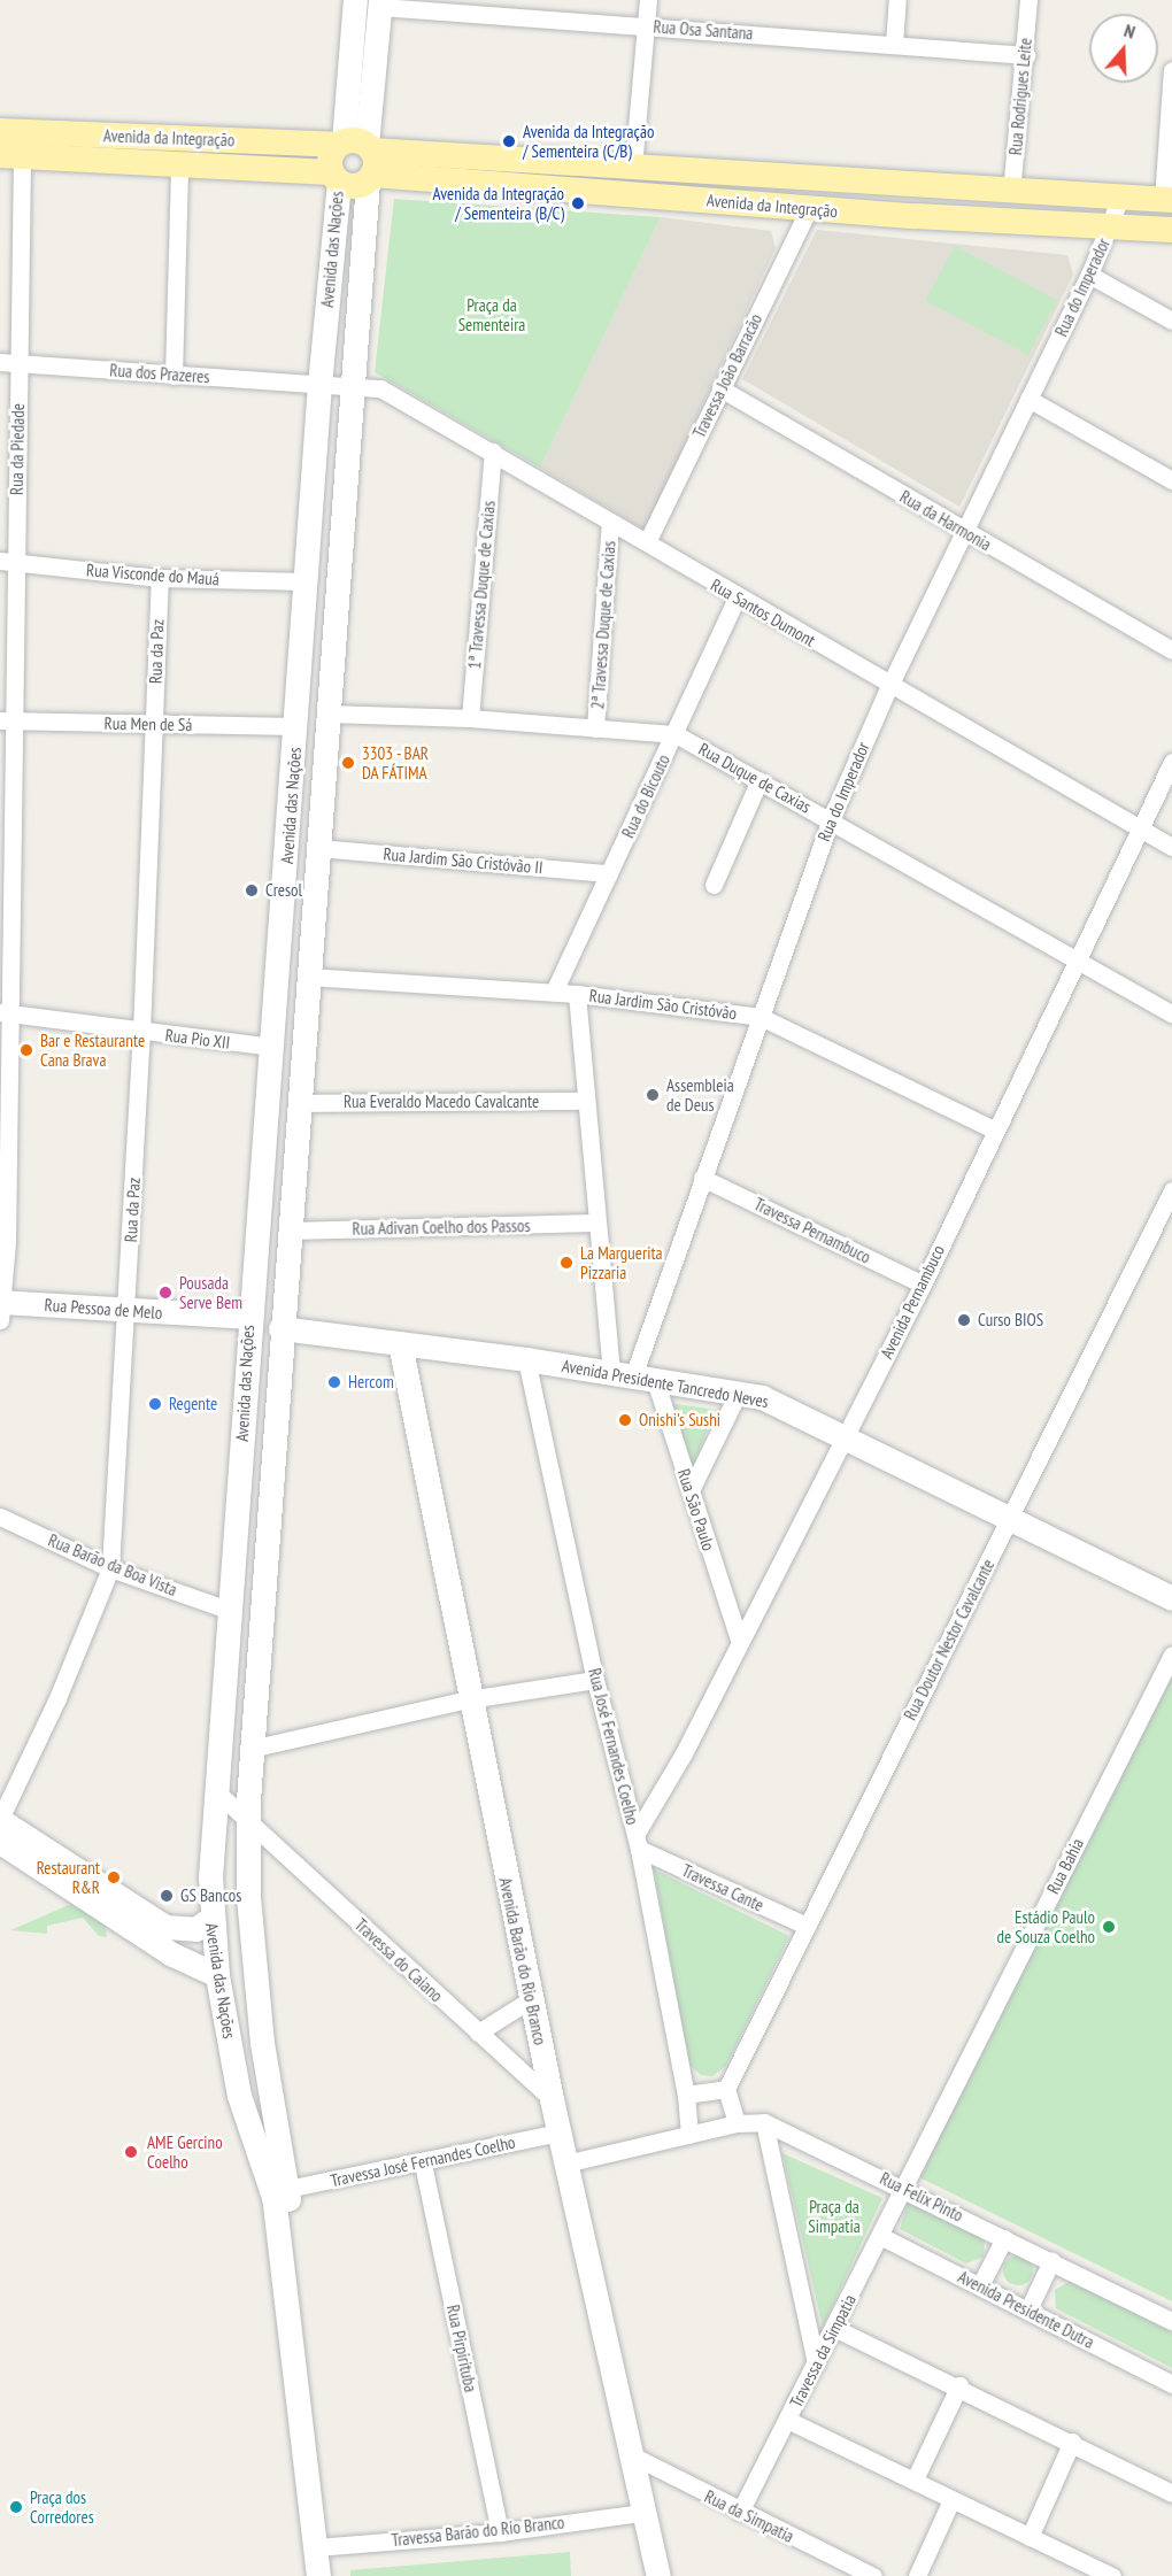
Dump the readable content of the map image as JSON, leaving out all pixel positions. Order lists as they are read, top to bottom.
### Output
{
  "streets": {
    "main road": [
      "Avenida da Integração",
      "Avenida das Nações",
      "Rua Pessoa de Melo",
      "Avenida Presidente Tancredo Neves",
      "Avenida Barão do Rio Branco"
    ],
    "street": [
      "Rua Osa Santana",
      "Rua Rodrigues Leite",
      "Rua do Imperador",
      "Rua dos Prazeres",
      "Travessa João Barracão",
      "Rua da Piedade",
      "Rua da Harmonia",
      "Rua Visconde do Mauá",
      "1ª Travessa Duque de Caxias",
      "Rua Santos Dumont",
      "2ª Travessa Duque de Caxias",
      "Rua da Paz",
      "Rua Men de Sá",
      "Rua Duque de Caxias",
      "Rua do Bicouto",
      "Rua Jardim São Cristóvão II",
      "Rua Jardim São Cristóvão",
      "Rua Pio XII",
      "Rua Everaldo Macedo Cavalcante",
      "Rua Adivan Coelho dos Passos",
      "Travessa Pernambuco",
      "Avenida Pernambuco",
      "Rua São Paulo",
      "Rua Barão da Boa Vista",
      "Rua Doutor Nestor Cavalcante",
      "Rua José Fernandes Coelho",
      "Rua Bahia",
      "Travessa Cante",
      "Travessa do Caiano",
      "Travessa José Fernandes Coelho",
      "Rua Felix Pinto",
      "Avenida Presidente Dutra",
      "Rua Pirpirituba",
      "Travessa da Simpatia",
      "Rua da Simpatia",
      "Travessa Barão do Rio Branco"
    ]
  },
  "crossings": [
    ["Rua Osa Santana", "Rua Rodrigues Leite"],
    ["Rua Osa Santana", "Avenida das Nações"],
    ["Rua Rodrigues Leite", "Avenida da Integração"],
    ["Avenida da Integração", "Avenida das Nações"],
    ["Avenida da Integração", "Rua do Imperador"],
    ["Avenida da Integração", "Travessa João Barracão"],
    ["Avenida da Integração", "Rua da Piedade"],
    ["Avenida das Nações", "Rua dos Prazeres"],
    ["Avenida das Nações", "Rua Visconde do Mauá"],
    ["Avenida das Nações", "Rua Santos Dumont"],
    ["Avenida das Nações", "Rua Men de Sá"],
    ["Avenida das Nações", "Rua Duque de Caxias"],
    ["Avenida das Nações", "Rua Jardim São Cristóvão II"],
    ["Avenida das Nações", "Rua Jardim São Cristóvão"],
    ["Avenida das Nações", "Rua Pio XII"],
    ["Avenida das Nações", "Rua Everaldo Macedo Cavalcante"],
    ["Avenida das Nações", "Rua Adivan Coelho dos Passos"],
    ["Avenida das Nações", "Rua Pessoa de Melo"],
    ["Avenida das Nações", "Avenida Presidente Tancredo Neves"],
    ["Avenida das Nações", "Rua Barão da Boa Vista"],
    ["Avenida das Nações", "Travessa do Caiano"],
    ["Avenida das Nações", "Travessa José Fernandes Coelho"],
    ["Avenida das Nações", "Travessa Barão do Rio Branco"],
    ["Rua do Imperador", "Rua da Harmonia"],
    ["Rua do Imperador", "Rua Santos Dumont"],
    ["Rua do Imperador", "Rua Duque de Caxias"],
    ["Rua do Imperador", "Rua Jardim São Cristóvão"],
    ["Rua do Imperador", "Travessa Pernambuco"],
    ["Rua do Imperador", "Avenida Presidente Tancredo Neves"],
    ["Rua do Imperador", "Rua São Paulo"],
    ["Rua dos Prazeres", "Rua da Piedade"],
    ["Rua dos Prazeres", "Rua Santos Dumont"],
    ["Travessa João Barracão", "Rua da Harmonia"],
    ["Travessa João Barracão", "Rua Santos Dumont"],
    ["Rua da Piedade", "Rua Visconde do Mauá"],
    ["Rua da Piedade", "Rua Men de Sá"],
    ["Rua da Piedade", "Rua Pio XII"],
    ["Rua da Piedade", "Rua Pessoa de Melo"],
    ["Rua Visconde do Mauá", "Rua da Paz"],
    ["1ª Travessa Duque de Caxias", "Rua Santos Dumont"],
    ["1ª Travessa Duque de Caxias", "Rua Duque de Caxias"],
    ["Rua Santos Dumont", "2ª Travessa Duque de Caxias"],
    ["Rua Santos Dumont", "Rua do Bicouto"],
    ["Rua Santos Dumont", "Avenida Pernambuco"],
    ["2ª Travessa Duque de Caxias", "Rua Duque de Caxias"],
    ["Rua da Paz", "Rua Men de Sá"],
    ["Rua da Paz", "Rua Pio XII"],
    ["Rua da Paz", "Rua Pessoa de Melo"],
    ["Rua da Paz", "Rua Barão da Boa Vista"],
    ["Rua Duque de Caxias", "Rua do Bicouto"],
    ["Rua Duque de Caxias", "Avenida Pernambuco"],
    ["Rua do Bicouto", "Rua Jardim São Cristóvão II"],
    ["Rua do Bicouto", "Rua Jardim São Cristóvão"],
    ["Rua Jardim São Cristóvão", "Avenida Pernambuco"],
    ["Travessa Pernambuco", "Avenida Pernambuco"],
    ["Avenida Pernambuco", "Avenida Presidente Tancredo Neves"],
    ["Avenida Pernambuco", "Rua São Paulo"],
    ["Avenida Pernambuco", "Rua José Fernandes Coelho"],
    ["Avenida Pernambuco", "Travessa Cante"],
    ["Avenida Presidente Tancredo Neves", "Rua São Paulo"],
    ["Avenida Presidente Tancredo Neves", "Rua Doutor Nestor Cavalcante"],
    ["Avenida Presidente Tancredo Neves", "Rua José Fernandes Coelho"],
    ["Avenida Presidente Tancredo Neves", "Avenida Barão do Rio Branco"],
    ["Rua Doutor Nestor Cavalcante", "Travessa Cante"],
    ["Rua José Fernandes Coelho", "Travessa Cante"],
    ["Rua Bahia", "Rua Felix Pinto"],
    ["Rua Bahia", "Travessa da Simpatia"],
    ["Travessa do Caiano", "Avenida Barão do Rio Branco"],
    ["Avenida Barão do Rio Branco", "Travessa José Fernandes Coelho"],
    ["Avenida Barão do Rio Branco", "Rua da Simpatia"],
    ["Avenida Barão do Rio Branco", "Travessa Barão do Rio Branco"],
    ["Travessa José Fernandes Coelho", "Rua Pirpirituba"],
    ["Rua Felix Pinto", "Travessa da Simpatia"],
    ["Avenida Presidente Dutra", "Travessa da Simpatia"],
    ["Rua Pirpirituba", "Travessa Barão do Rio Branco"],
    ["Travessa da Simpatia", "Rua da Simpatia"]
  ],
  "parks": ["Praça da Sementeira", "Praça da Simpatia"],
  "places": [
    "Avenida da Integração / Sementeira (C/B)",
    "Avenida da Integração / Sementeira (B/C)",
    "3303 - BAR DA FÁTIMA",
    "Cresol",
    "Bar e Restaurante Cana Brava",
    "Assembleia de Deus",
    "La Marguerita Pizzaria",
    "Pousada Serve Bem",
    "Curso BIOS",
    "Hercom",
    "Regente",
    "Onishi's Sushi",
    "Restaurant R&R",
    "GS Bancos",
    "Estádio Paulo de Souza Coelho",
    "AME Gercino Coelho",
    "Praça dos Corredores"
  ],
  "north": "top"
}
